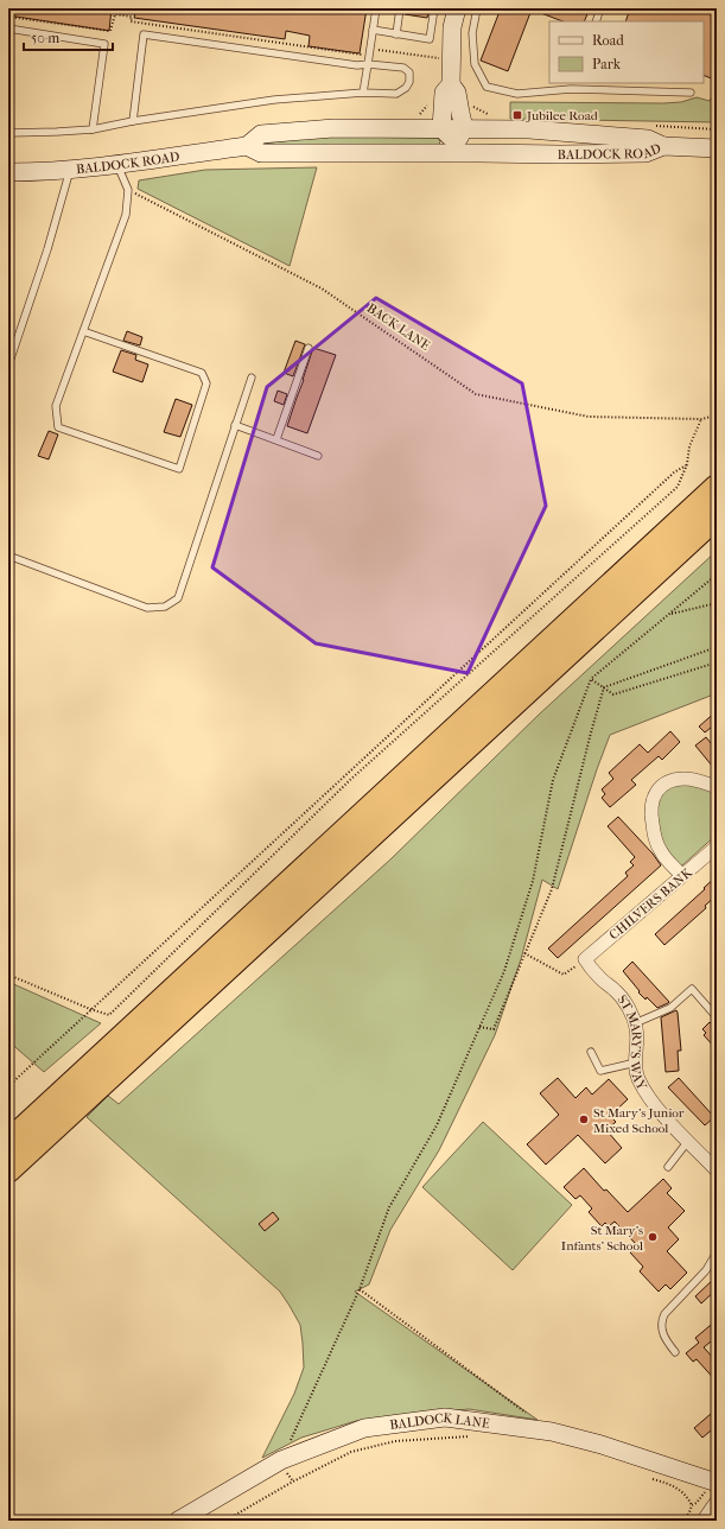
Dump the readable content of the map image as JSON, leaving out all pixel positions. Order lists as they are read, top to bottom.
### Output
{
  "streets": {
    "main road": ["BALDOCK ROAD", "BALDOCK LANE"],
    "street": ["CHILVERS BANK", "ST MARY'S WAY"],
    "path": ["BACK LANE"]
  },
  "crossings": [
    ["CHILVERS BANK", "ST MARY'S WAY"]
  ],
  "places": {
    "transit": ["Jubilee Road"],
    "other": ["St Mary's Junior Mixed School", "St Mary's Infants' School"]
  },
  "legend": ["Road", "Park"],
  "scale_bar": "50 m"
}
